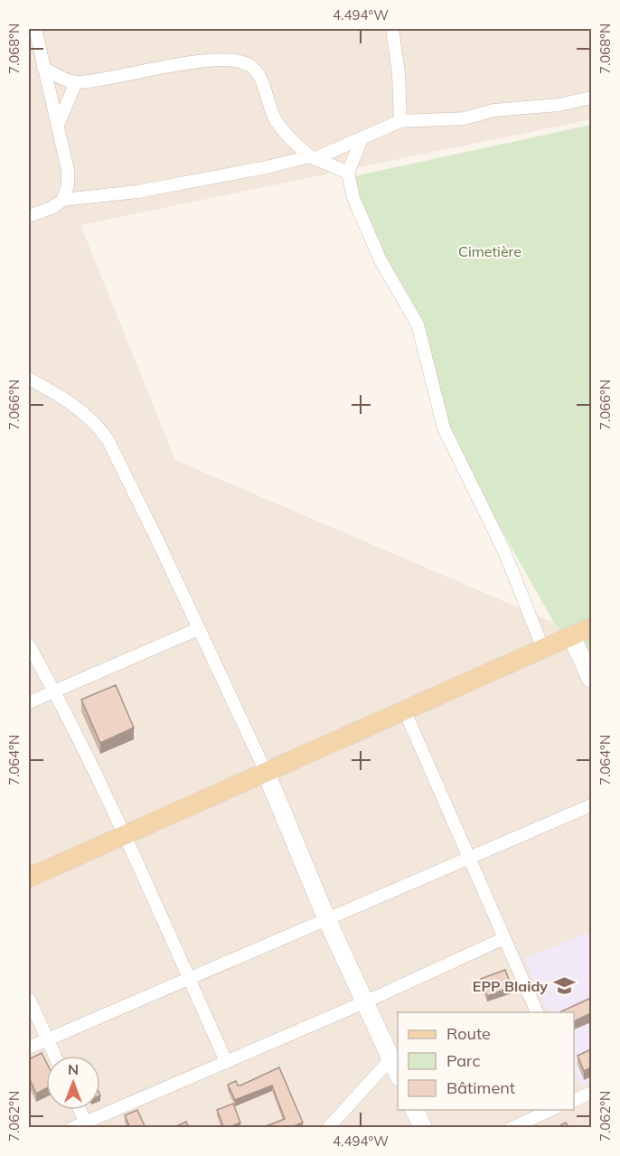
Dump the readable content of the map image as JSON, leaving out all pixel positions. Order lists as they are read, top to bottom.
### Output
{
  "parks": ["Cimetière"],
  "places": {
    "school or university": ["EPP Blaidy"]
  },
  "legend": ["Route", "Parc", "Bâtiment"],
  "north": "top",
  "coordinates": [
    "4.494°W",
    "7.068°N",
    "7.066°N",
    "7.064°N",
    "7.062°N"
  ]
}
